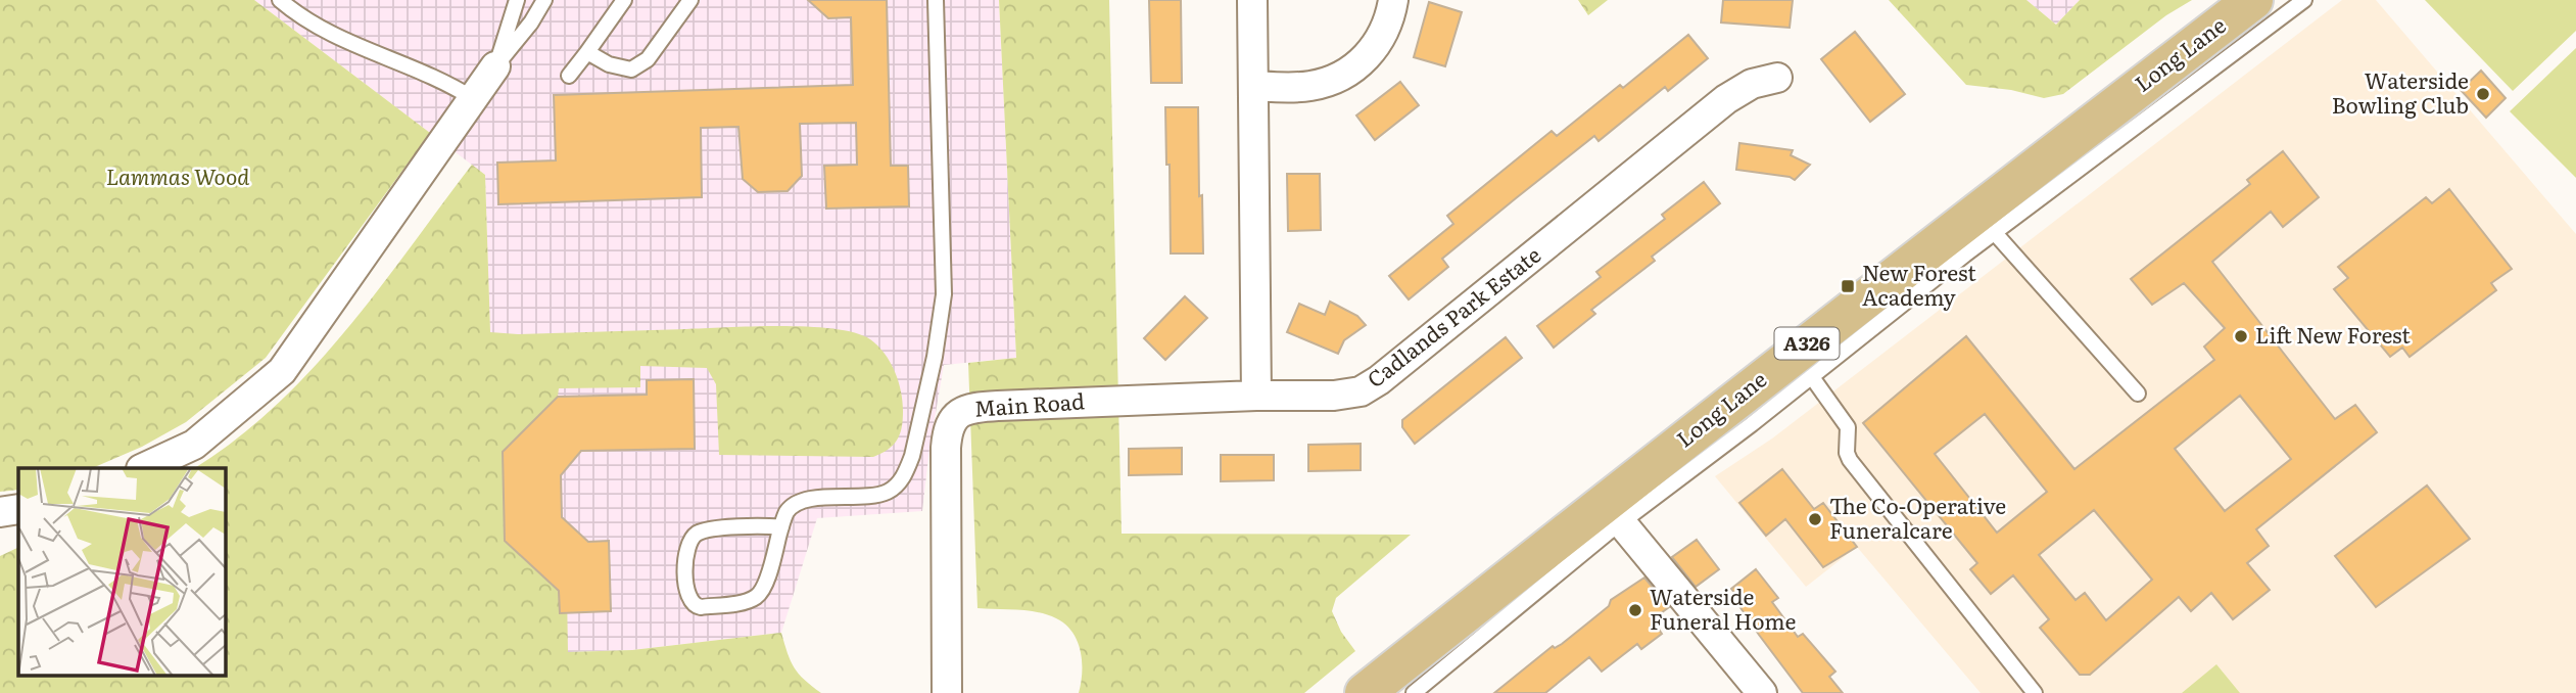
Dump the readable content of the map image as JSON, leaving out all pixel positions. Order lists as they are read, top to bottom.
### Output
{
  "streets": {
    "main road": ["Long Lane", "A326"],
    "street": ["Cadlands Park Estate", "Main Road"]
  },
  "crossings": [
    ["Cadlands Park Estate", "Main Road"]
  ],
  "parks": ["Lammas Wood"],
  "places": {
    "other": [
      "Waterside Bowling Club",
      "Lift New Forest",
      "The Co-Operative Funeralcare",
      "Waterside Funeral Home"
    ],
    "transit": ["New Forest Academy"]
  }
}
